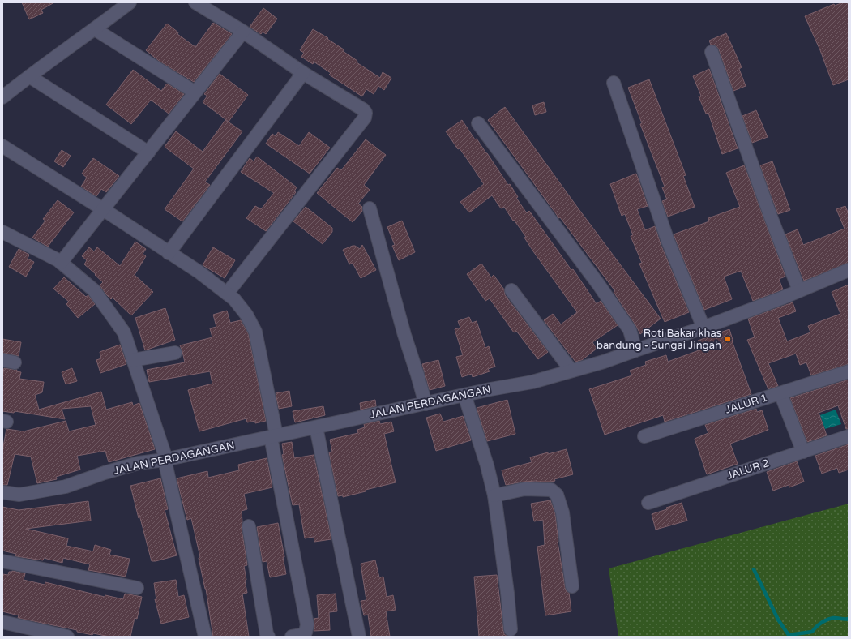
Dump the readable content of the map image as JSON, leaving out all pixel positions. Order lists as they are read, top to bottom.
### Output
{
  "streets": {
    "street": ["JALAN PERDAGANGAN", "JALUR 1", "JALUR 2"]
  },
  "places": ["Roti Bakar khas bandung - Sungai Jingah"]
}
